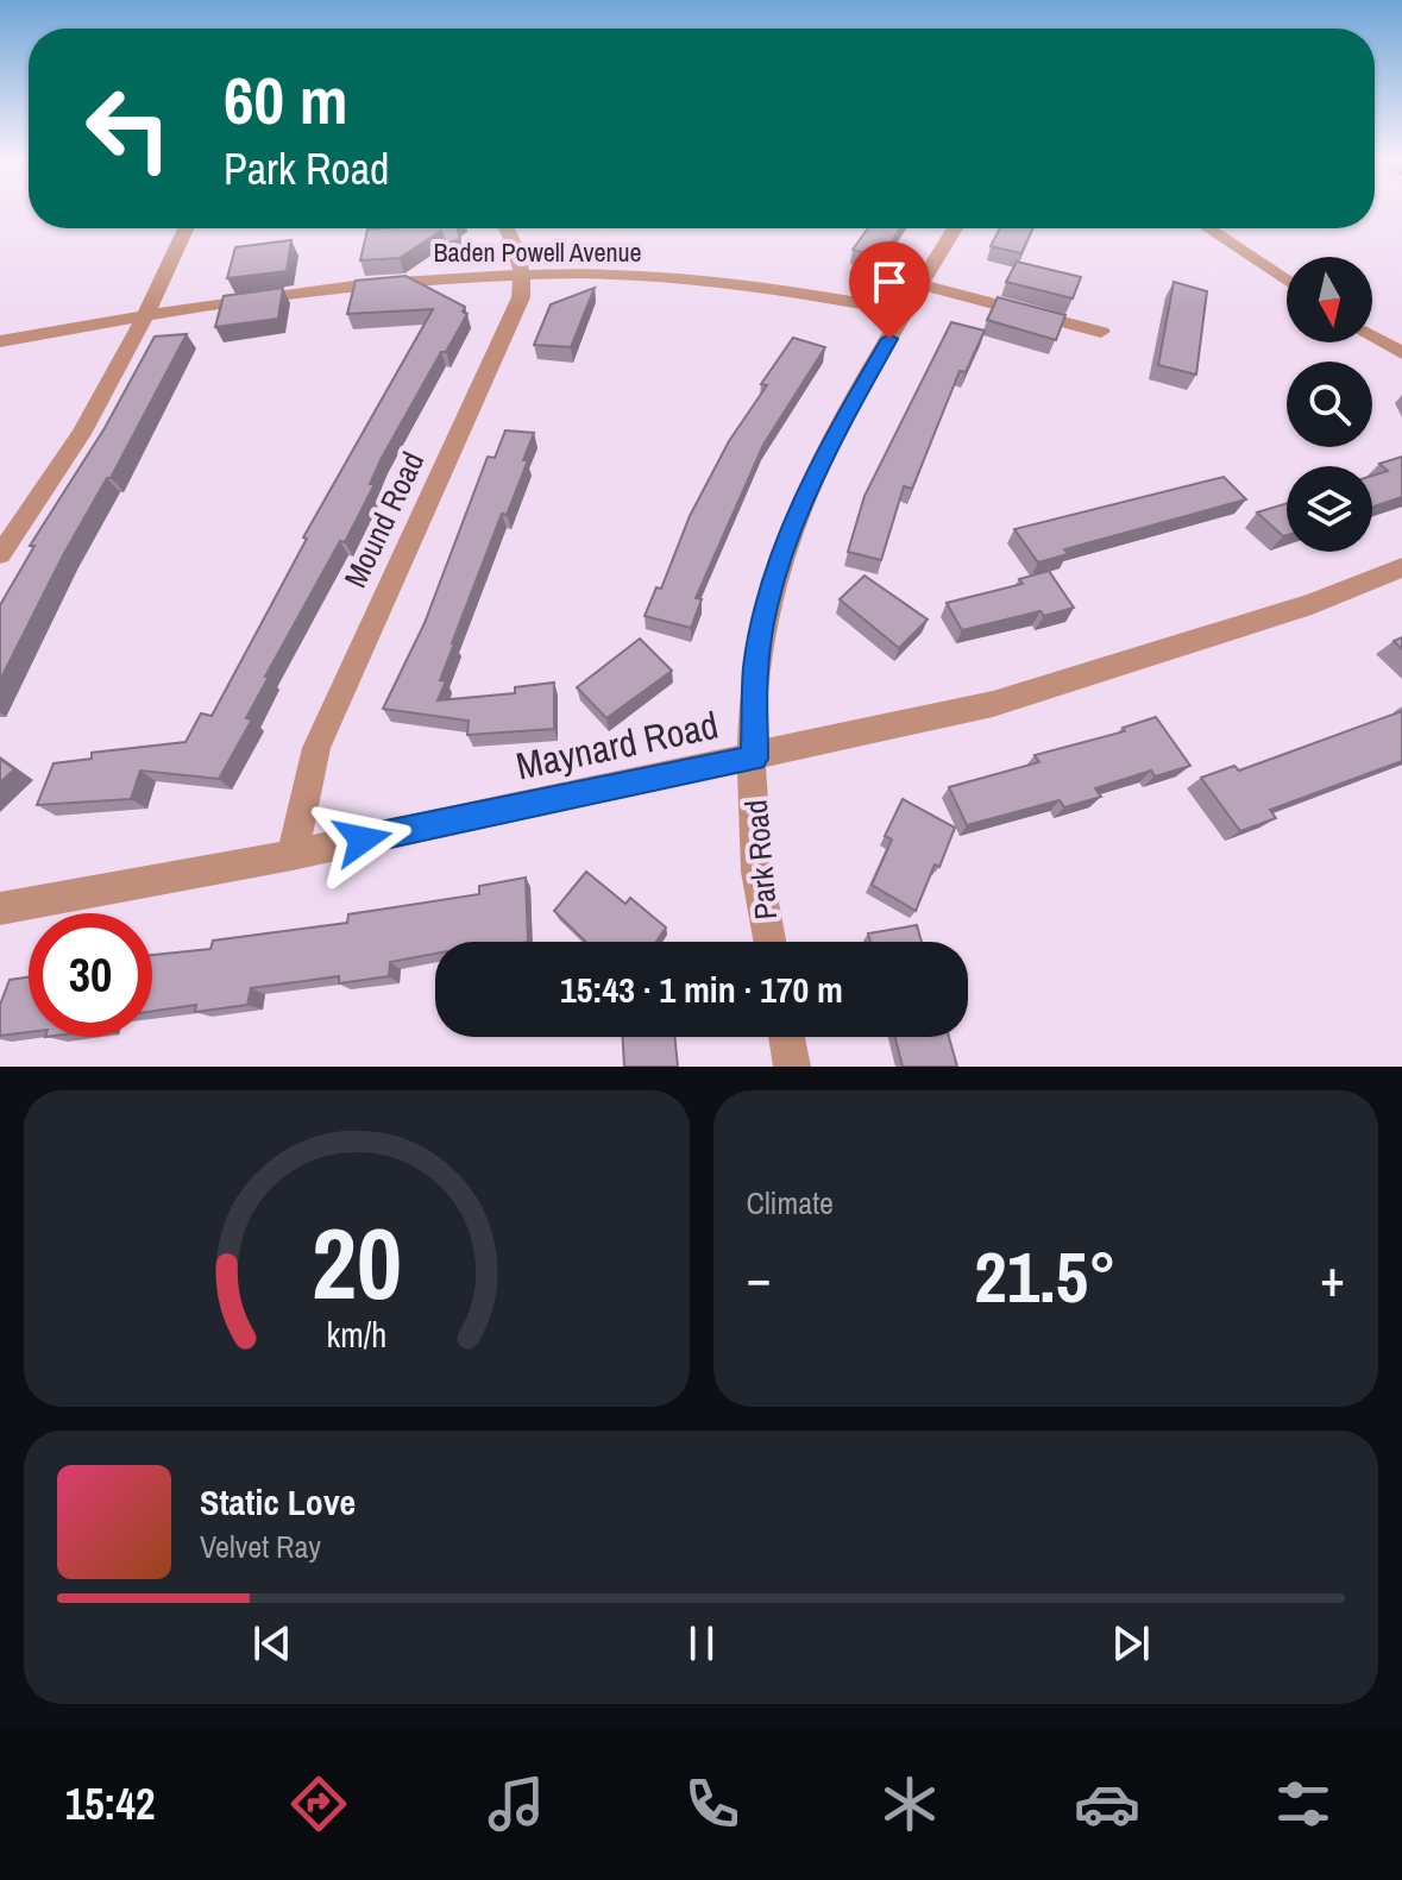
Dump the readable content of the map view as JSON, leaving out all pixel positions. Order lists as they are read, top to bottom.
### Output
{
  "streets": {
    "street": [
      "Baden Powell Avenue",
      "Mound Road",
      "Maynard Road",
      "Park Road"
    ]
  },
  "crossings": [
    ["Baden Powell Avenue", "Mound Road"],
    ["Baden Powell Avenue", "Park Road"],
    ["Mound Road", "Maynard Road"],
    ["Maynard Road", "Park Road"]
  ],
  "north": "bottom",
  "page": {
    "turn": ["60 m", "Park Road"],
    "limit": "30",
    "trip": "15:43 · 1 min · 170 m",
    "tile": "Climate",
    "heat": ["−", "21.5°", "+"],
    "song": ["Static Love", "Velvet Ray"],
    "tabs": "15:42",
    "gauge": ["20", "km/h"]
  }
}
